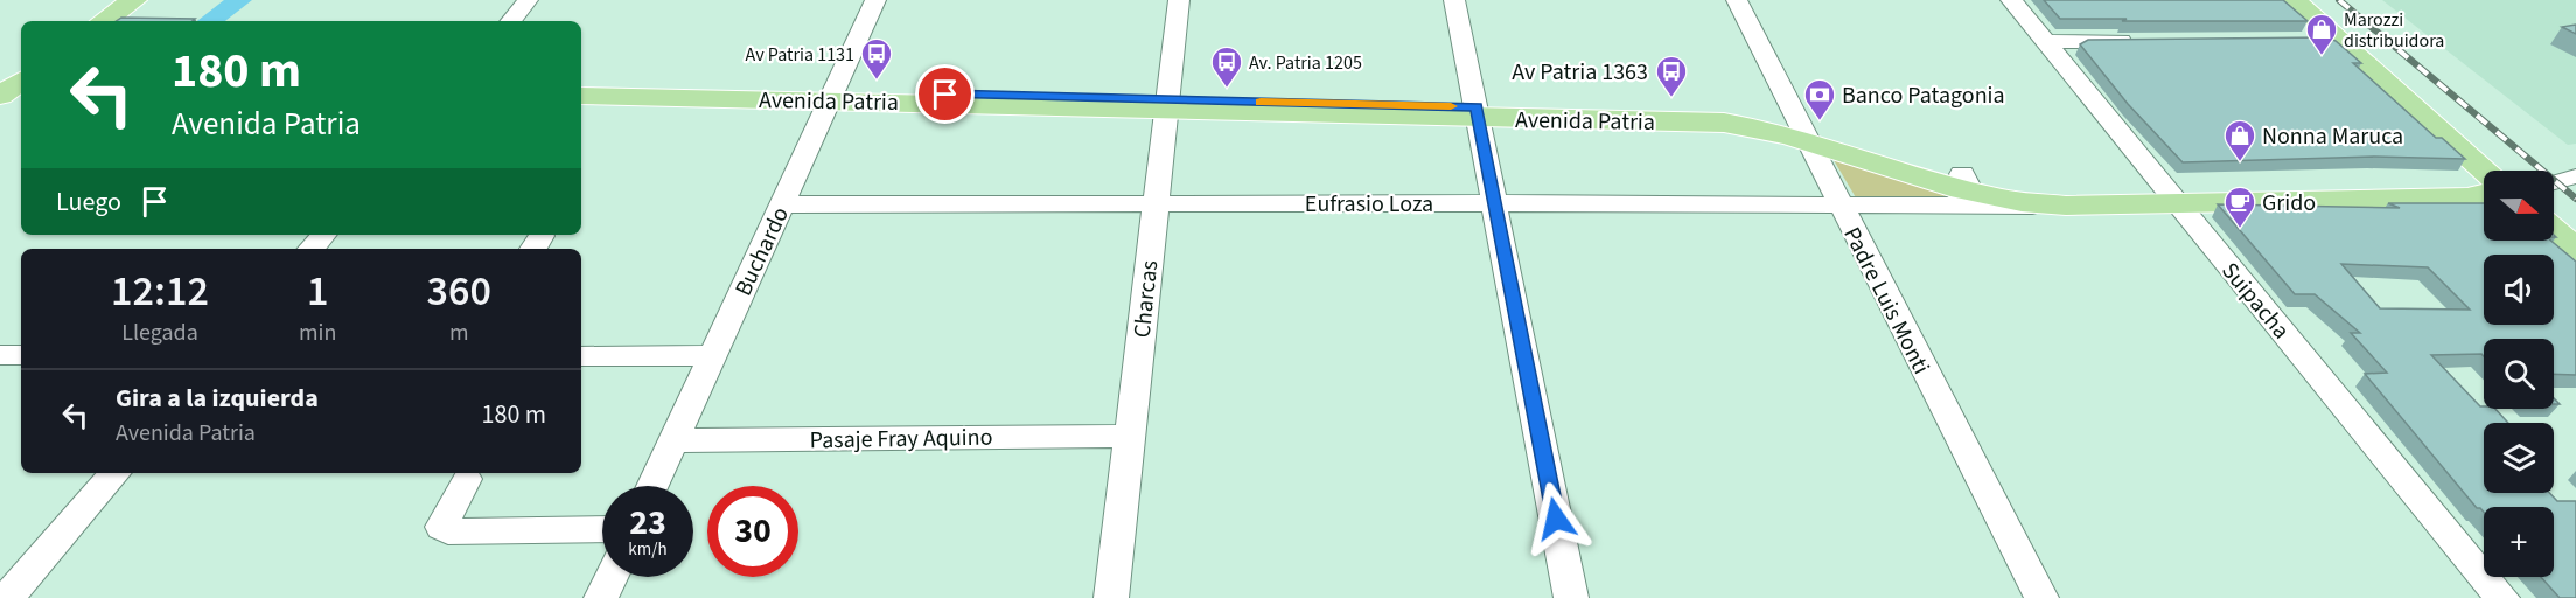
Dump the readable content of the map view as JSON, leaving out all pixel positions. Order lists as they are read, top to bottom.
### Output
{
  "streets": {
    "main road": ["Avenida Patria"],
    "street": [
      "Eufrasio Loza",
      "Buchardo",
      "Charcas",
      "Padre Luis Monti",
      "Suipacha",
      "Pasaje Fray Aquino"
    ]
  },
  "crossings": [
    ["Avenida Patria", "Eufrasio Loza"],
    ["Avenida Patria", "Buchardo"],
    ["Avenida Patria", "Charcas"],
    ["Avenida Patria", "Padre Luis Monti"],
    ["Avenida Patria", "Suipacha"],
    ["Eufrasio Loza", "Buchardo"],
    ["Eufrasio Loza", "Charcas"],
    ["Eufrasio Loza", "Padre Luis Monti"],
    ["Buchardo", "Pasaje Fray Aquino"],
    ["Charcas", "Pasaje Fray Aquino"]
  ],
  "places": {
    "shop": ["Marozzi distribuidora", "Nonna Maruca"],
    "bus stop": ["Av Patria 1131", "Av. Patria 1205", "Av Patria 1363"],
    "bank": ["Banco Patagonia"],
    "cafe": ["Grido"]
  },
  "north": "right",
  "page": {
    "turn": ["180 m", "Avenida Patria"],
    "then": "Luego",
    "map_buttons": "+",
    "eta": [
      "12:12",
      "Llegada",
      "1",
      "min",
      "360",
      "m"
    ],
    "list": [
      {
        "name": "Gira a la izquierda",
        "note": "Avenida Patria",
        "value": "180 m"
      }
    ],
    "speed": "23 km/h",
    "limit": "30"
  }
}
